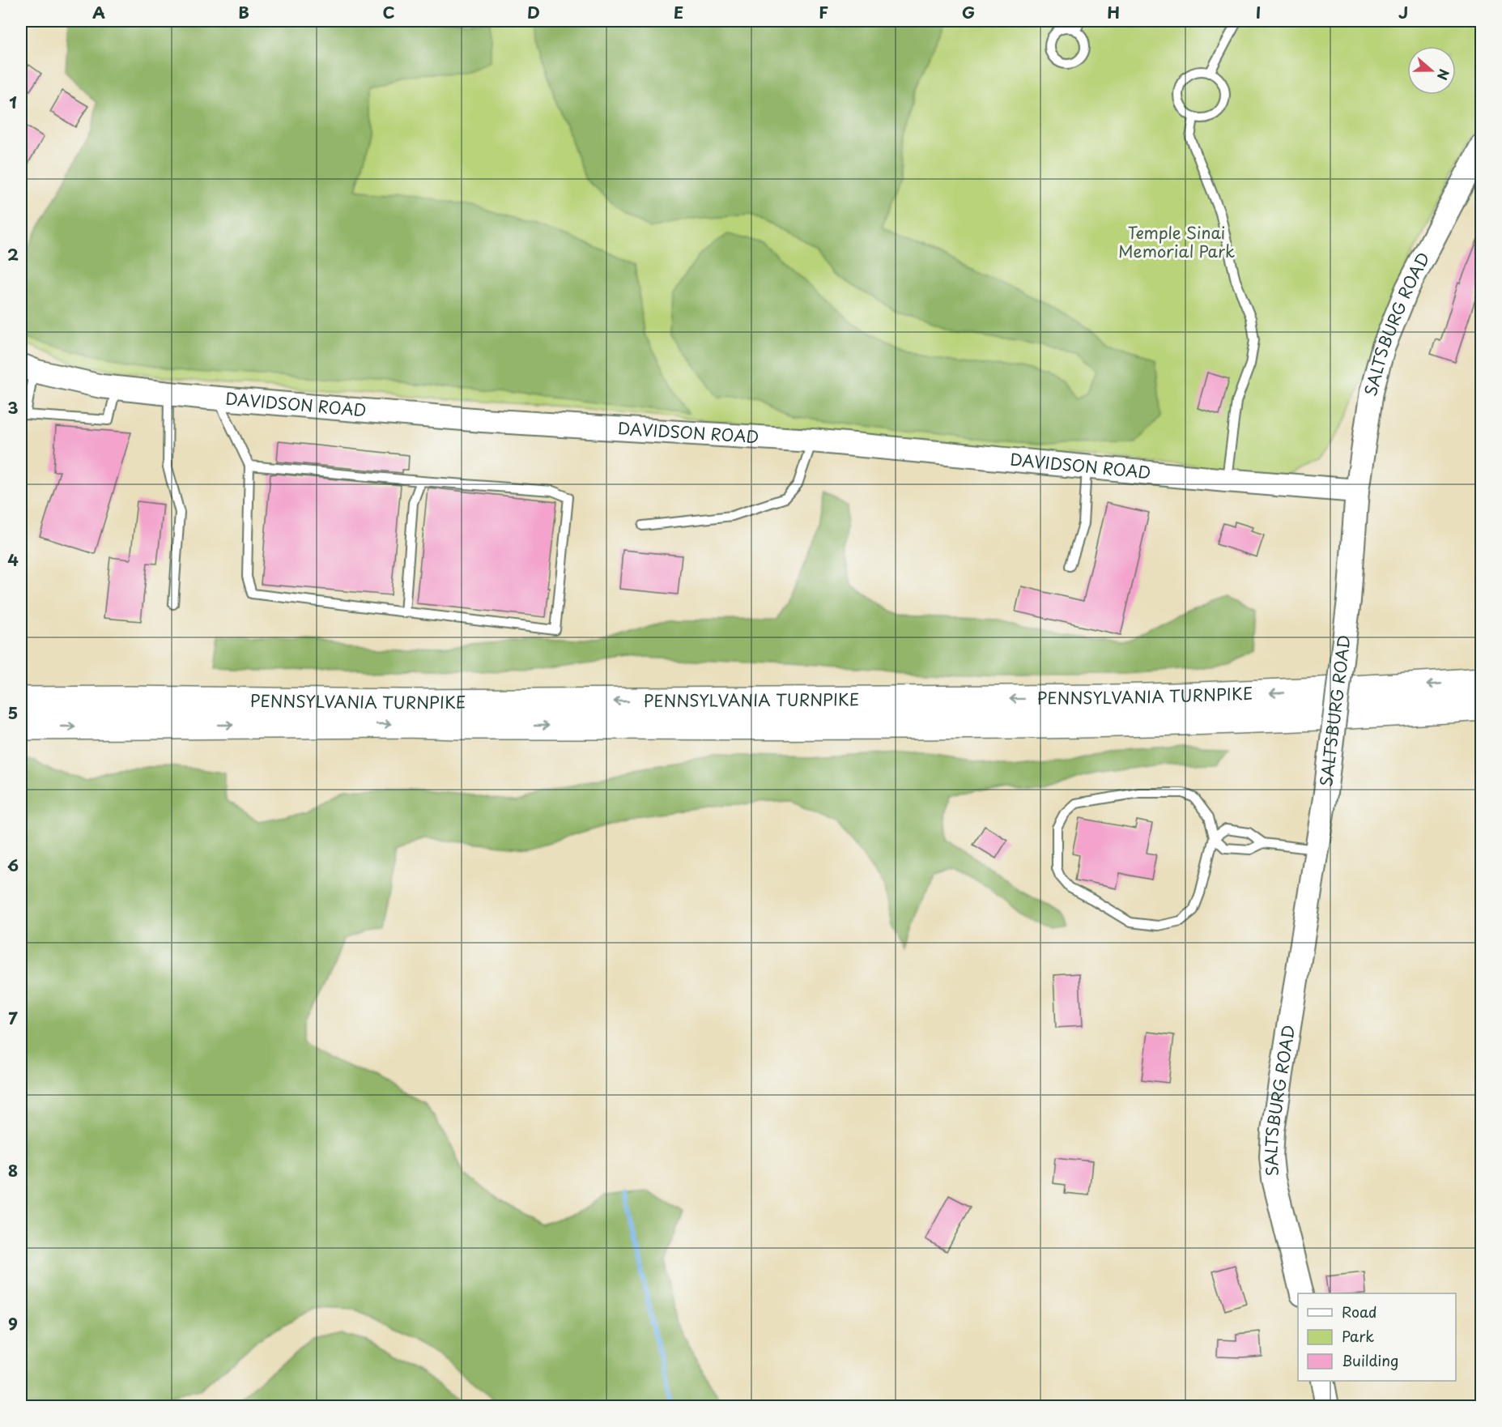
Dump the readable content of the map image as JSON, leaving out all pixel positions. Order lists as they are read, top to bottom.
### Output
{
  "streets": {
    "highway": ["PENNSYLVANIA TURNPIKE"],
    "street": ["SALTSBURG ROAD", "DAVIDSON ROAD"]
  },
  "crossings": [
    ["SALTSBURG ROAD", "DAVIDSON ROAD"]
  ],
  "parks": ["Temple Sinai Memorial Park"],
  "legend": ["Road", "Park", "Building"],
  "north": "right",
  "grid": {
    "columns": [
      "A",
      "B",
      "C",
      "D",
      "E",
      "F",
      "G",
      "H",
      "I",
      "J"
    ],
    "rows": [
      "1",
      "2",
      "3",
      "4",
      "5",
      "6",
      "7",
      "8",
      "9"
    ]
  }
}
